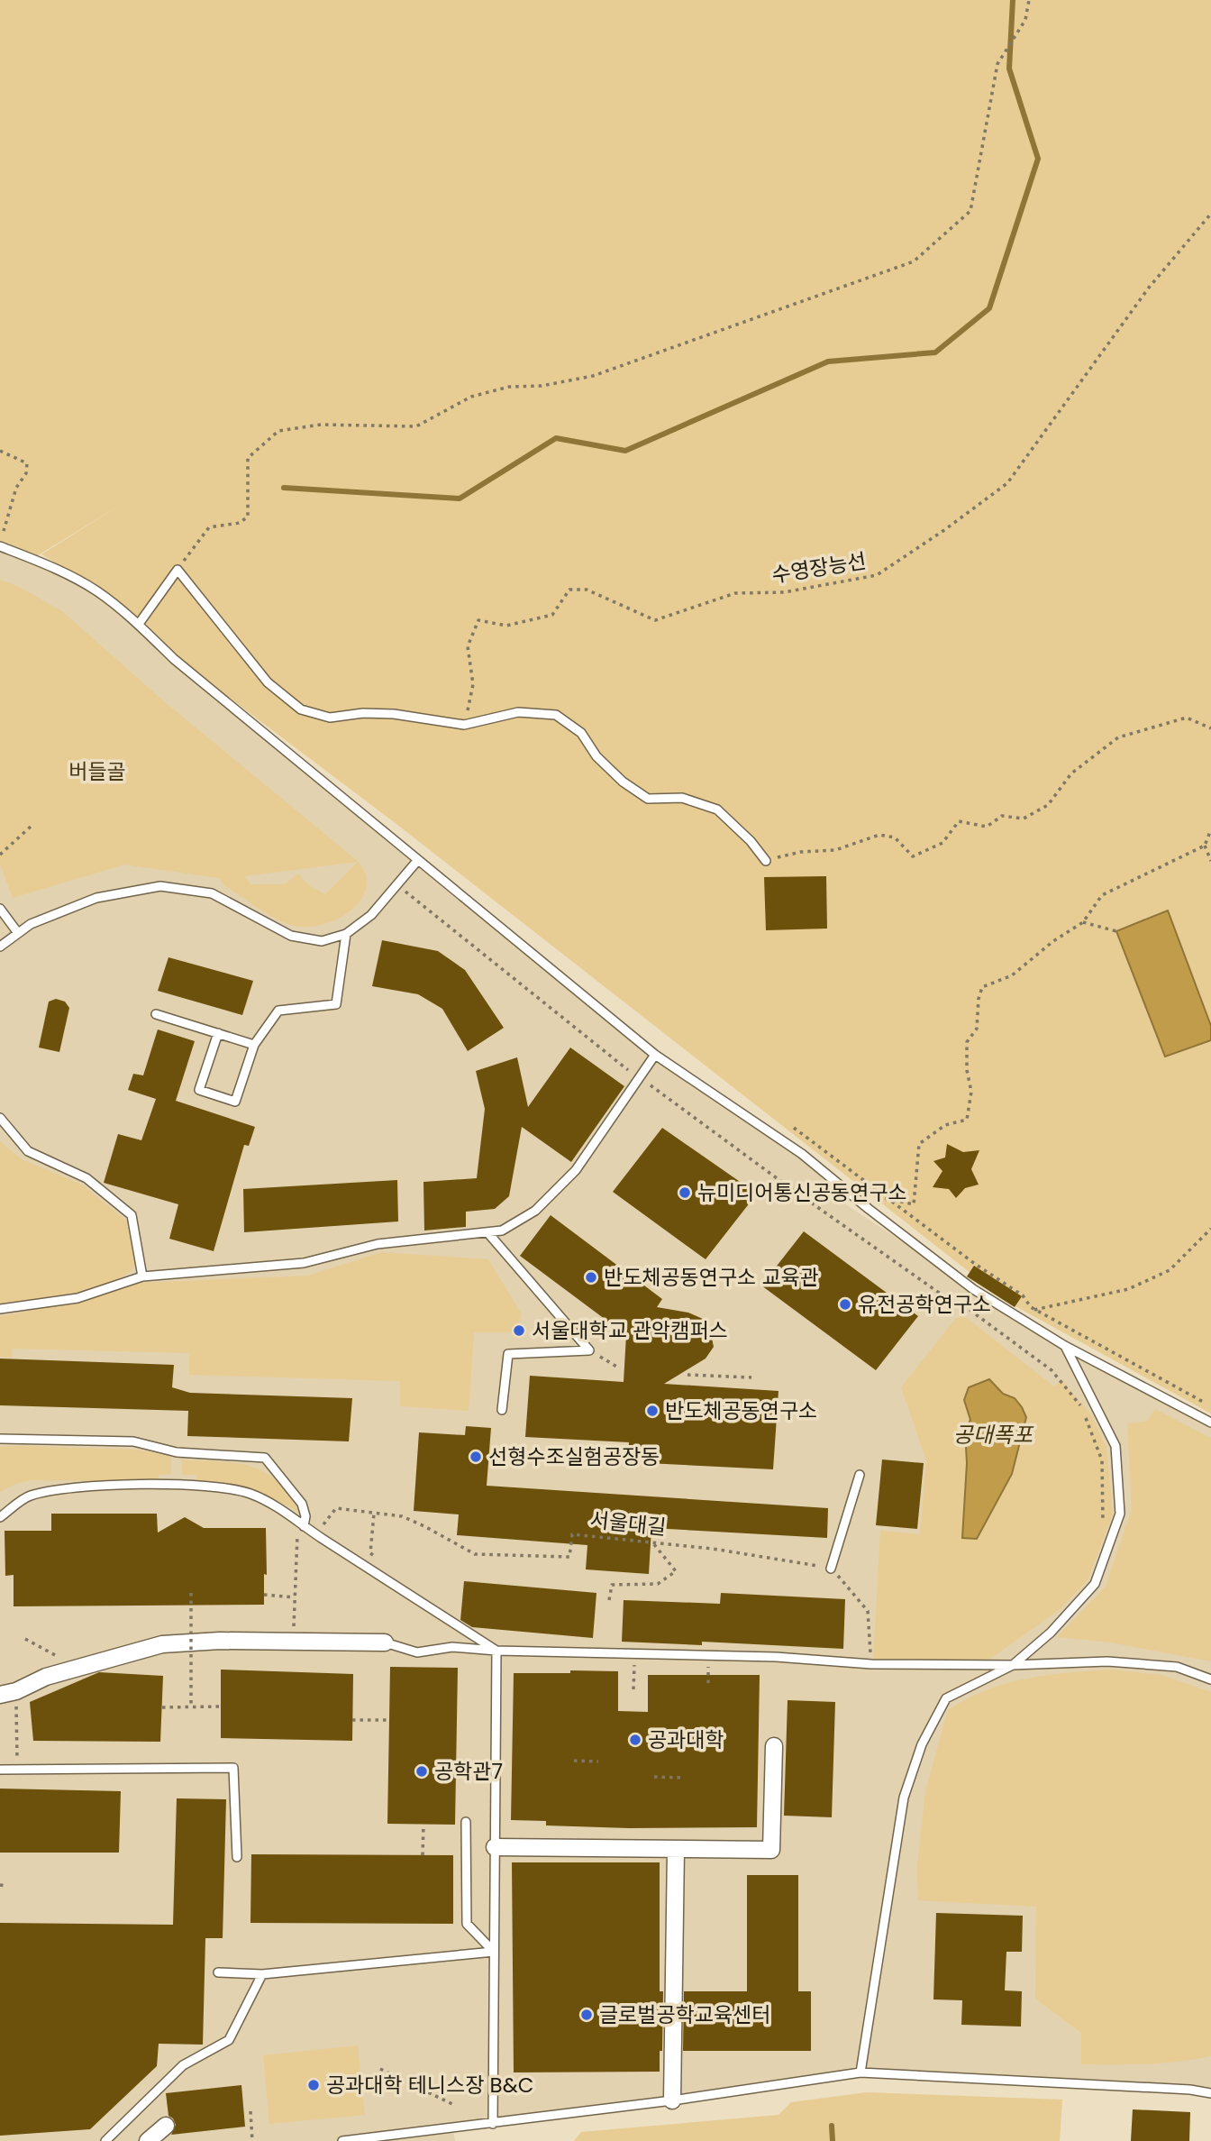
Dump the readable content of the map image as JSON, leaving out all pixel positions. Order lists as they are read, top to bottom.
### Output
{
  "streets": {
    "path": ["수영장능선", "서울대길"]
  },
  "water": ["공대폭포"],
  "parks": ["버들골"],
  "places": [
    "뉴미디어통신공동연구소",
    "반도체공동연구소 교육관",
    "유전공학연구소",
    "서울대학교 관악캠퍼스",
    "반도체공동연구소",
    "선형수조실험공장동",
    "공과대학",
    "공학관7",
    "글로벌공학교육센터",
    "공과대학 테니스장 B&C"
  ]
}
